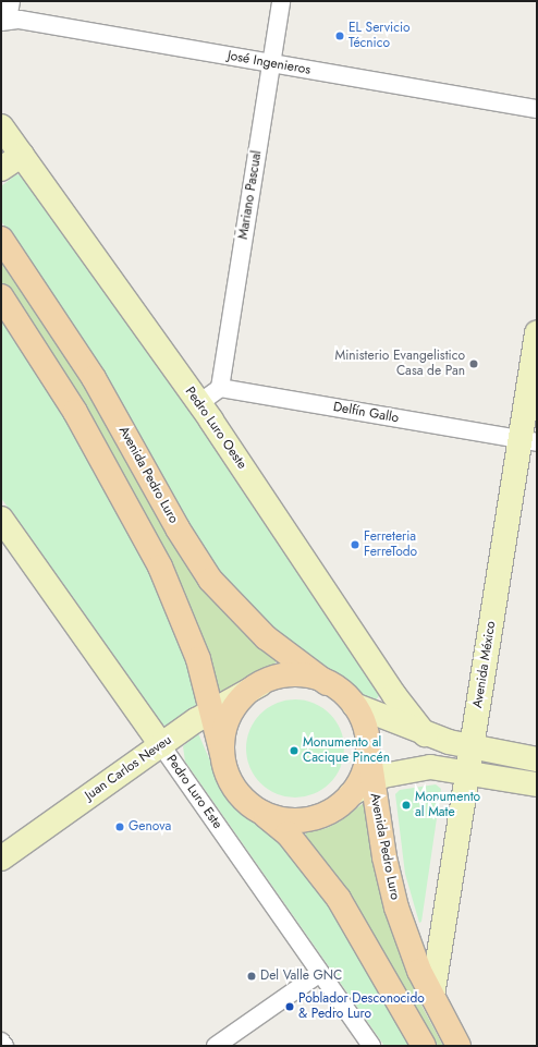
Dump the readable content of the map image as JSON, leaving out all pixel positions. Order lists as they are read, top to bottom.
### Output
{
  "streets": {
    "main road": [
      "Pedro Luro Oeste",
      "Avenida Pedro Luro",
      "Avenida México",
      "Juan Carlos Neveu",
      "Pedro Luro Este"
    ],
    "street": ["José Ingenieros", "Mariano Pascual", "Delfín Gallo"]
  },
  "crossings": [
    ["José Ingenieros", "Mariano Pascual"],
    ["Mariano Pascual", "Delfín Gallo"],
    ["Delfín Gallo", "Avenida México"],
    ["Avenida Pedro Luro", "Avenida México"],
    ["Avenida Pedro Luro", "Juan Carlos Neveu"],
    ["Juan Carlos Neveu", "Pedro Luro Este"]
  ],
  "places": [
    "EL Servicio Técnico",
    "Ministerio Evangelistico Casa de Pan",
    "Ferreteria FerreTodo",
    "Monumento al Cacique Pincén",
    "Monumento al Mate",
    "Genova",
    "Del Valle GNC",
    "Poblador Desconocido & Pedro Luro"
  ]
}
